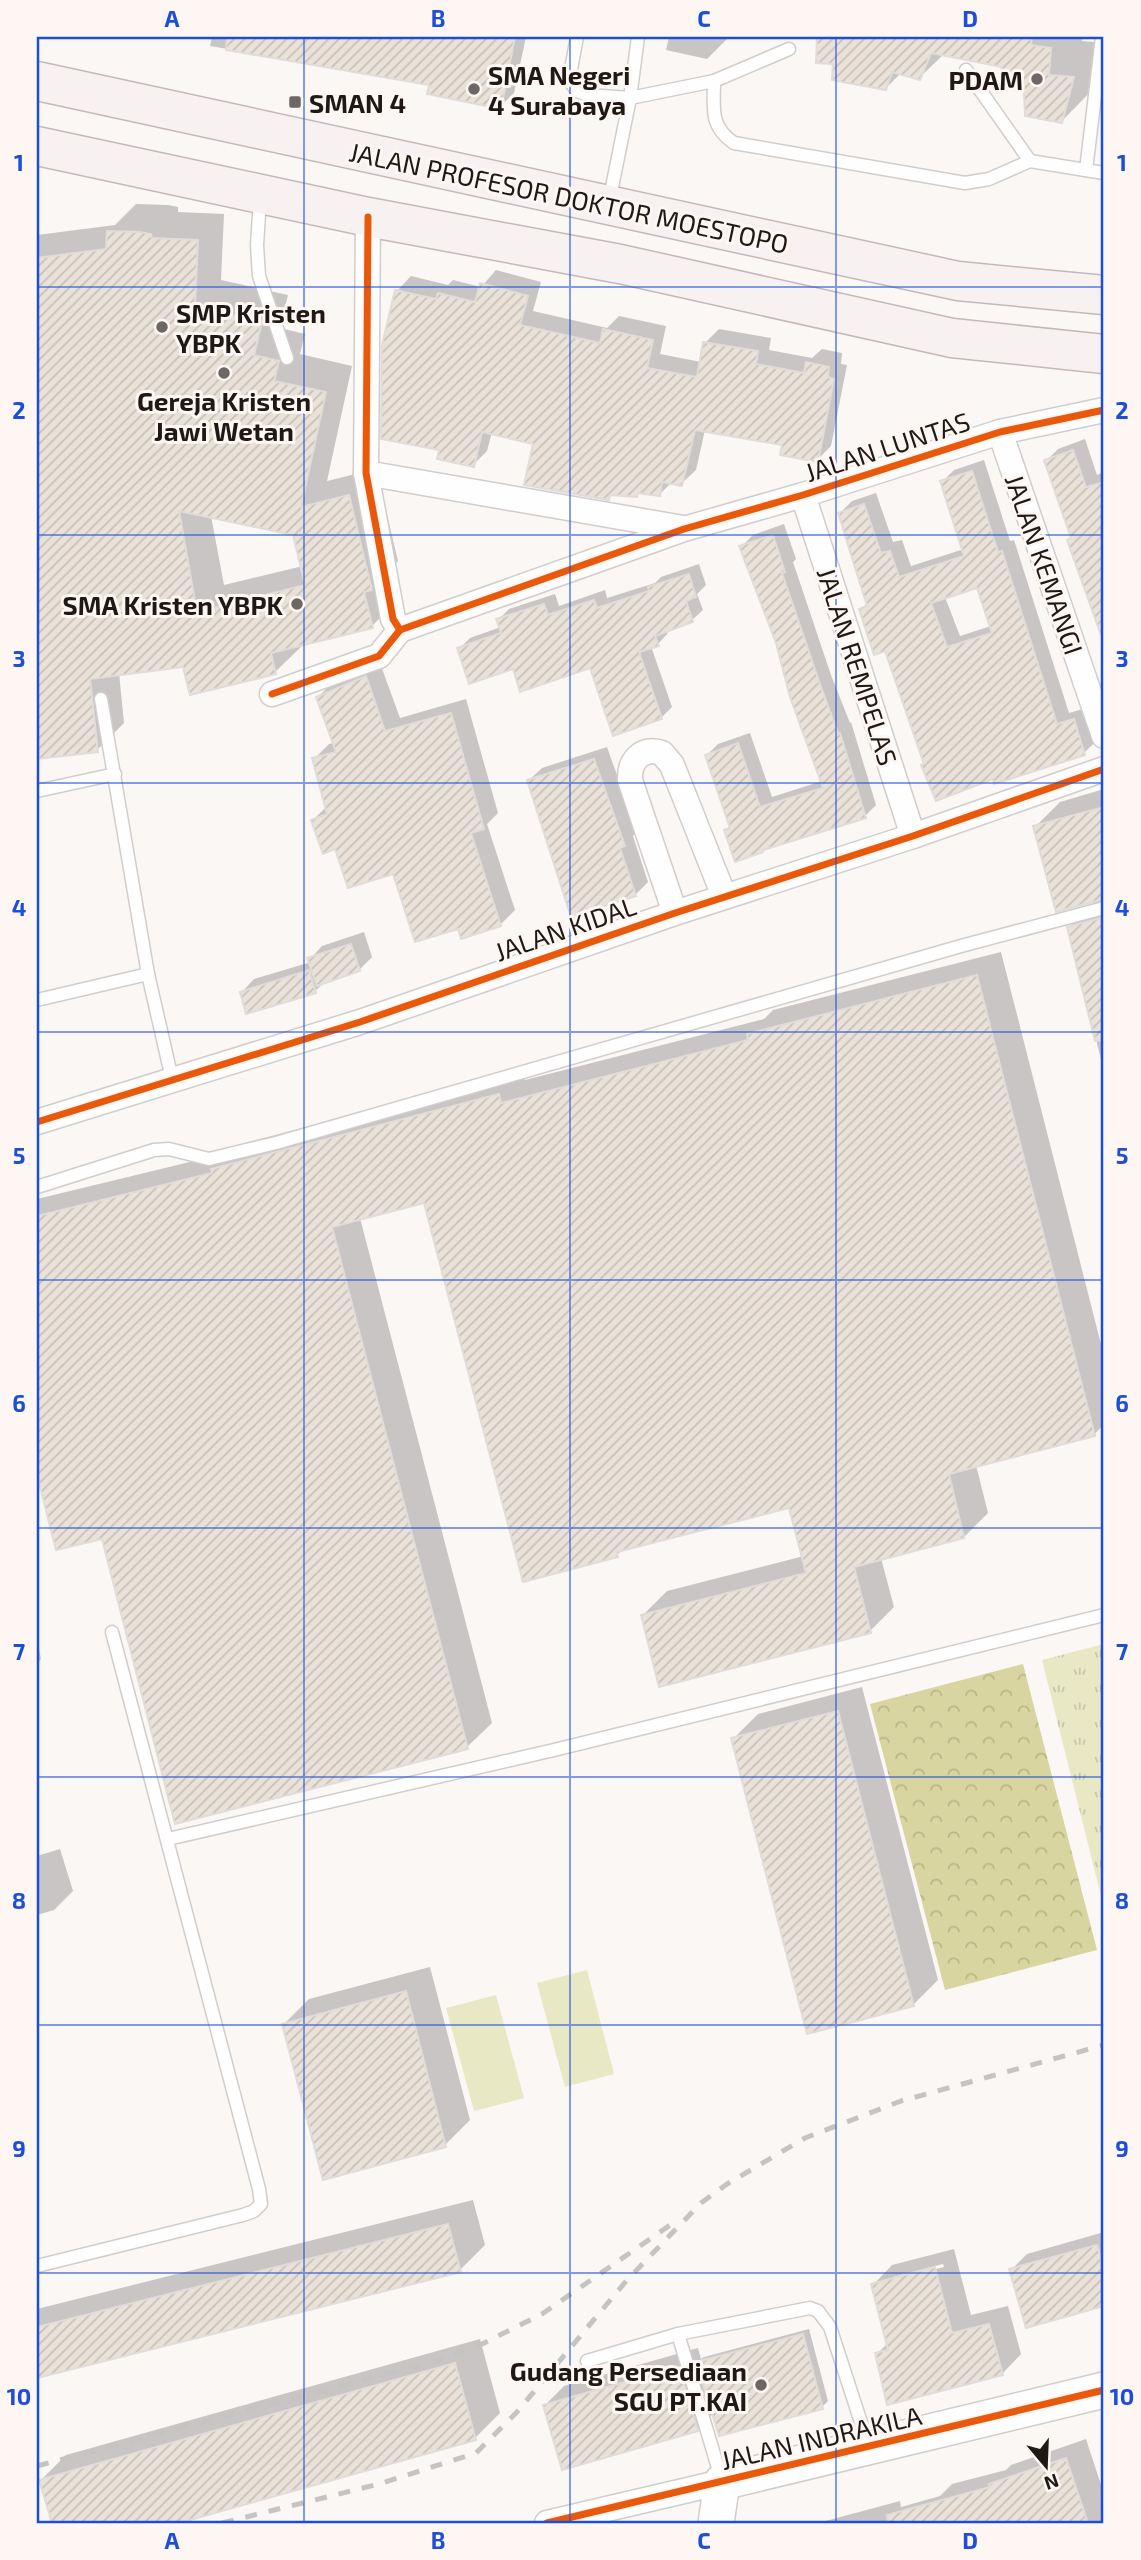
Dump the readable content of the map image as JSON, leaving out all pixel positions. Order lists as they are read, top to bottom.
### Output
{
  "streets": {
    "main road": ["JALAN PROFESOR DOKTOR MOESTOPO"],
    "street": [
      "JALAN LUNTAS",
      "JALAN KEMANGI",
      "JALAN REMPELAS",
      "JALAN KIDAL",
      "JALAN INDRAKILA"
    ]
  },
  "crossings": [
    ["JALAN LUNTAS", "JALAN KEMANGI"],
    ["JALAN LUNTAS", "JALAN REMPELAS"],
    ["JALAN REMPELAS", "JALAN KIDAL"]
  ],
  "places": {
    "other": [
      "PDAM",
      "SMA Negeri 4 Surabaya",
      "SMP Kristen YBPK",
      "Gereja Kristen Jawi Wetan",
      "SMA Kristen YBPK",
      "Gudang Persediaan SGU PT.KAI"
    ],
    "transit": ["SMAN 4"]
  },
  "north": "bottom",
  "grid": {
    "columns": [
      "A",
      "B",
      "C",
      "D"
    ],
    "rows": [
      "1",
      "2",
      "3",
      "4",
      "5",
      "6",
      "7",
      "8",
      "9",
      "10"
    ]
  }
}
